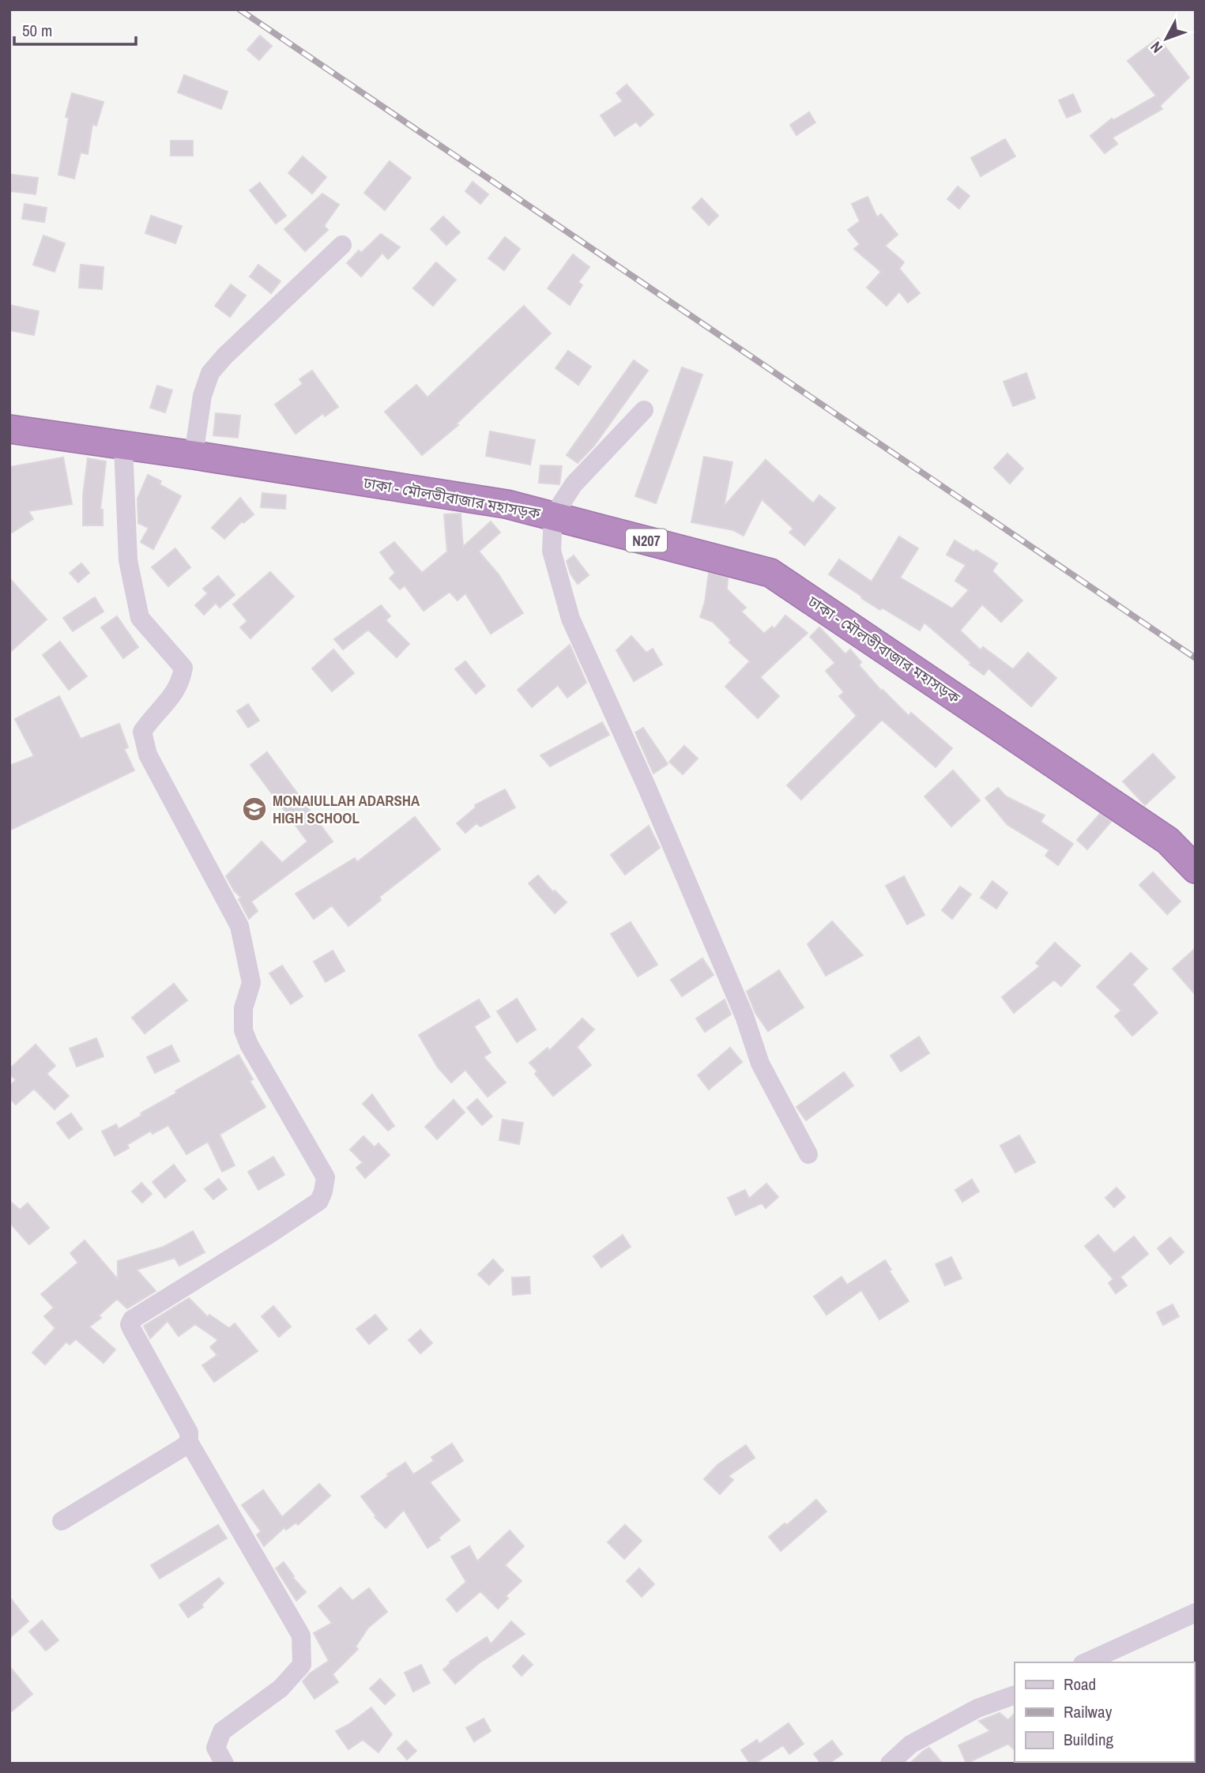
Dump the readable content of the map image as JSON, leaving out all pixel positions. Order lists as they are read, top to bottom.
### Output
{
  "streets": {
    "highway": ["ঢাকা - মৌলভীবাজার মহাসড়ক", "N207"]
  },
  "places": {
    "school or university": ["MONAIULLAH ADARSHA HIGH SCHOOL"]
  },
  "legend": ["Road", "Railway", "Building"],
  "scale_bar": "50 m",
  "north": "bottom left"
}
